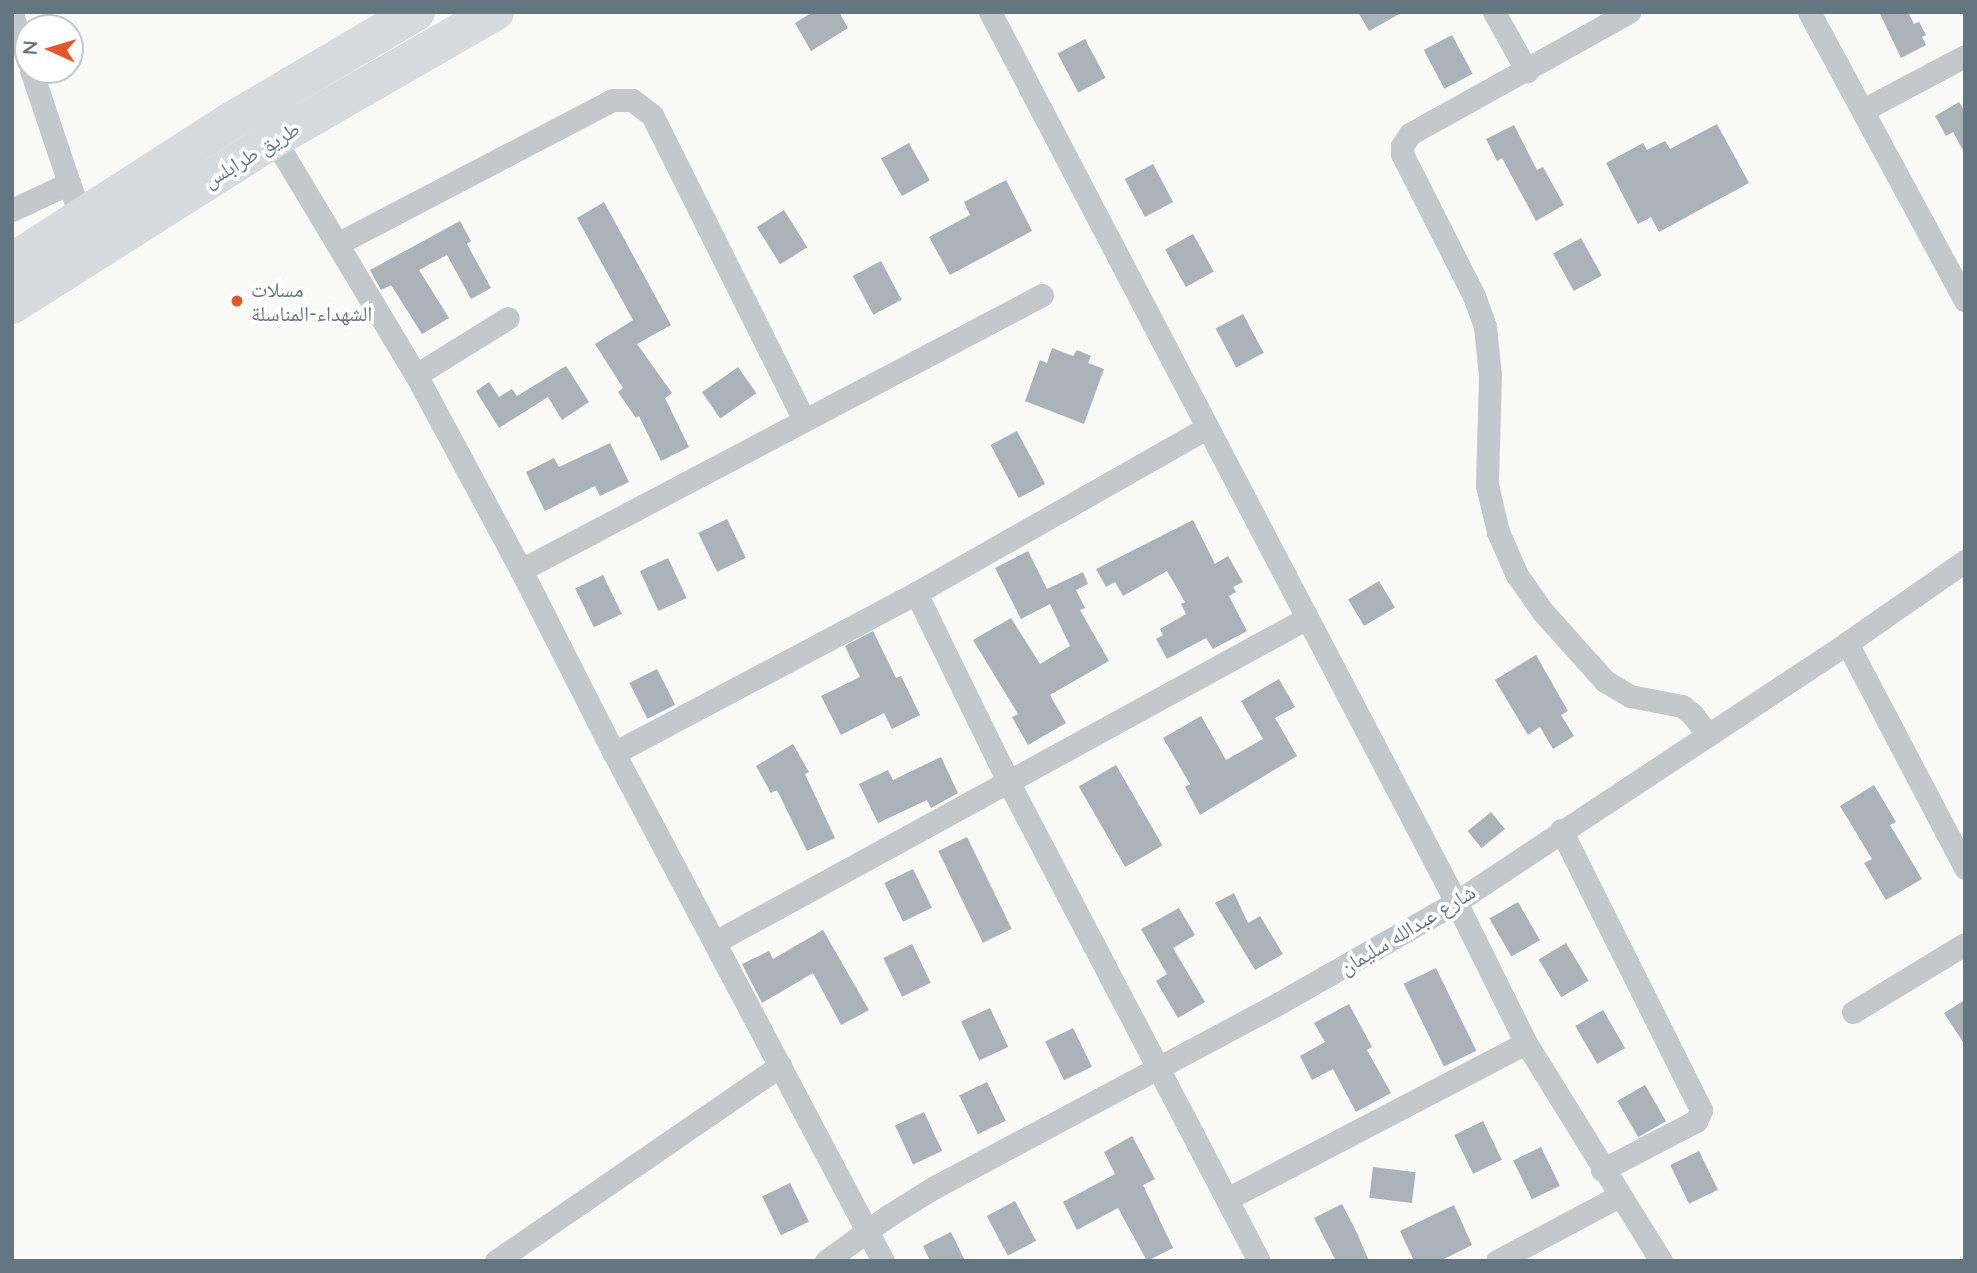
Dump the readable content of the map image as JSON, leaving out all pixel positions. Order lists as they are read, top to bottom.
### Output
{
  "streets": {
    "highway": ["طريق طرابلس"],
    "street": ["شارع عبدالله سليمان"]
  },
  "places": ["مسلات الشهداء-المناسلة"],
  "north": "left"
}
